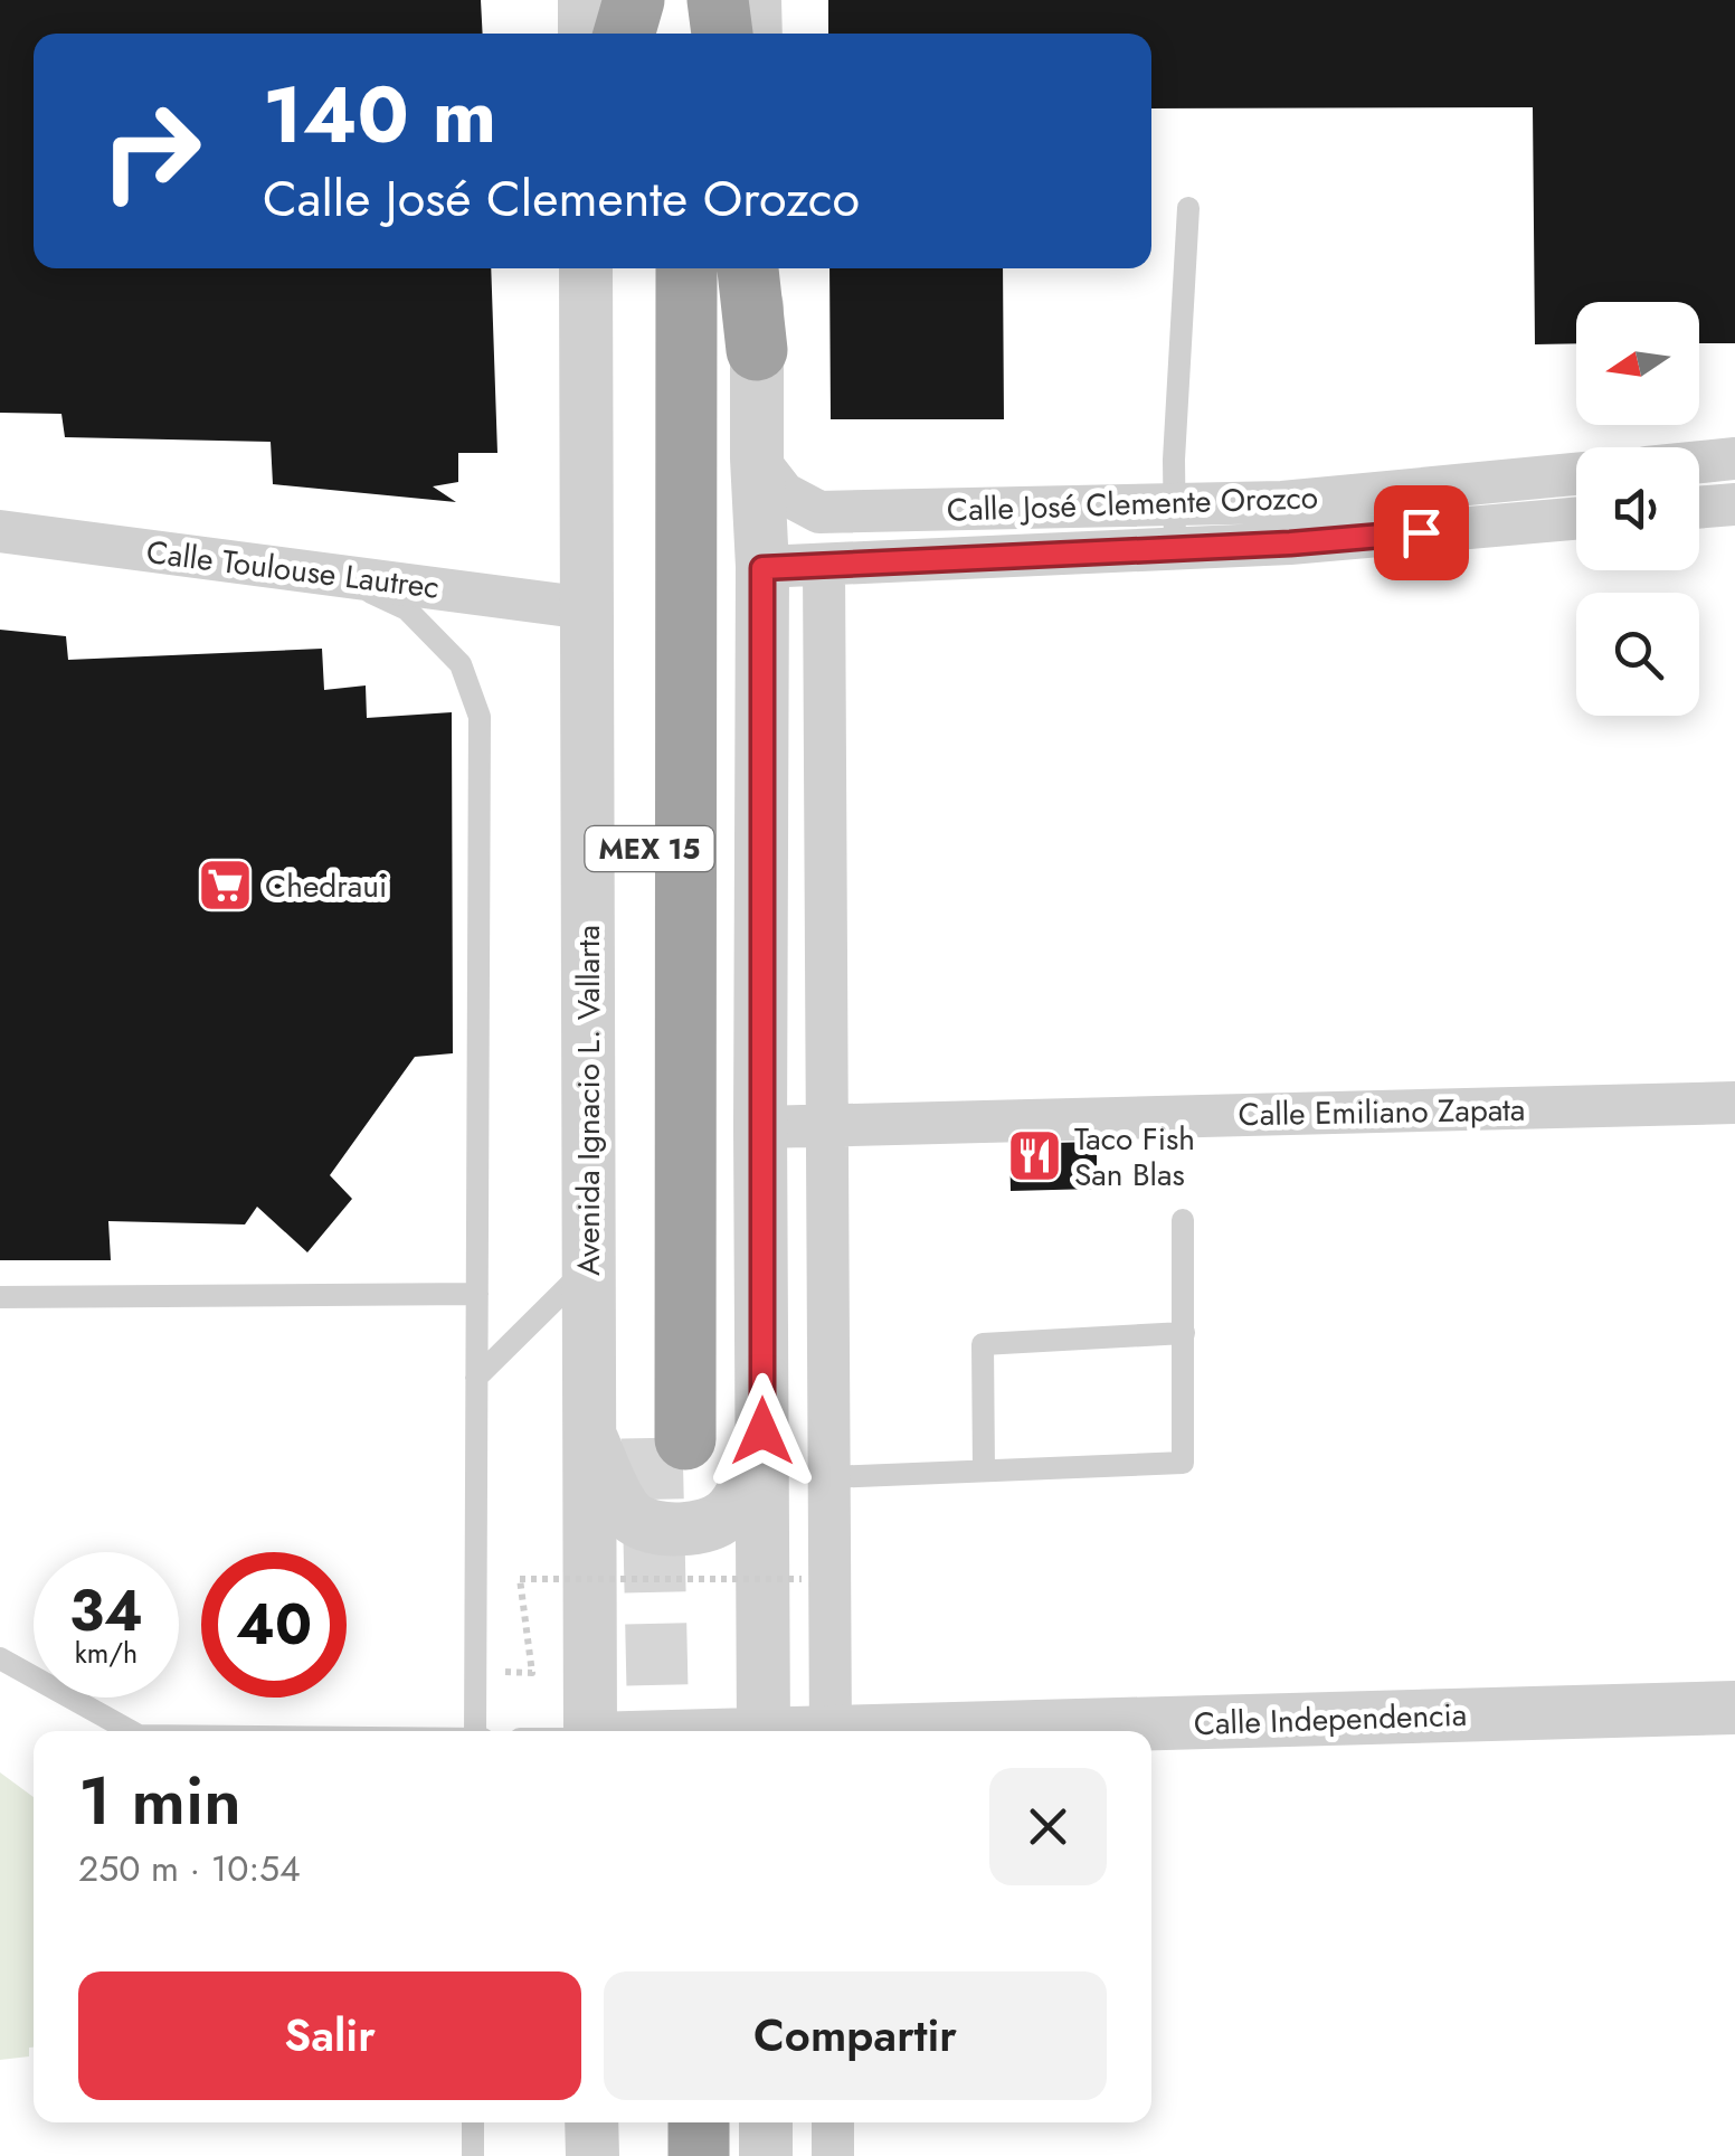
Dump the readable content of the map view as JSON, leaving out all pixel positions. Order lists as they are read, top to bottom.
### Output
{
  "streets": {
    "highway": ["MEX 15", "Avenida Ignacio L. Vallarta"],
    "street": [
      "Calle José Clemente Orozco",
      "Calle Toulouse Lautrec",
      "Calle Emiliano Zapata",
      "Calle Independencia"
    ]
  },
  "crossings": [
    ["Calle Toulouse Lautrec", "Avenida Ignacio L. Vallarta"]
  ],
  "places": {
    "supermarket": ["Chedraui"],
    "restaurant": ["Taco Fish San Blas"]
  },
  "north": "left",
  "page": {
    "turn": ["140 m", "Calle José Clemente Orozco"],
    "speed": "34 km/h",
    "limit": "40",
    "heading": ["1 min", "250 m · 10:54"],
    "buttons": ["Salir", "Compartir"]
  }
}
